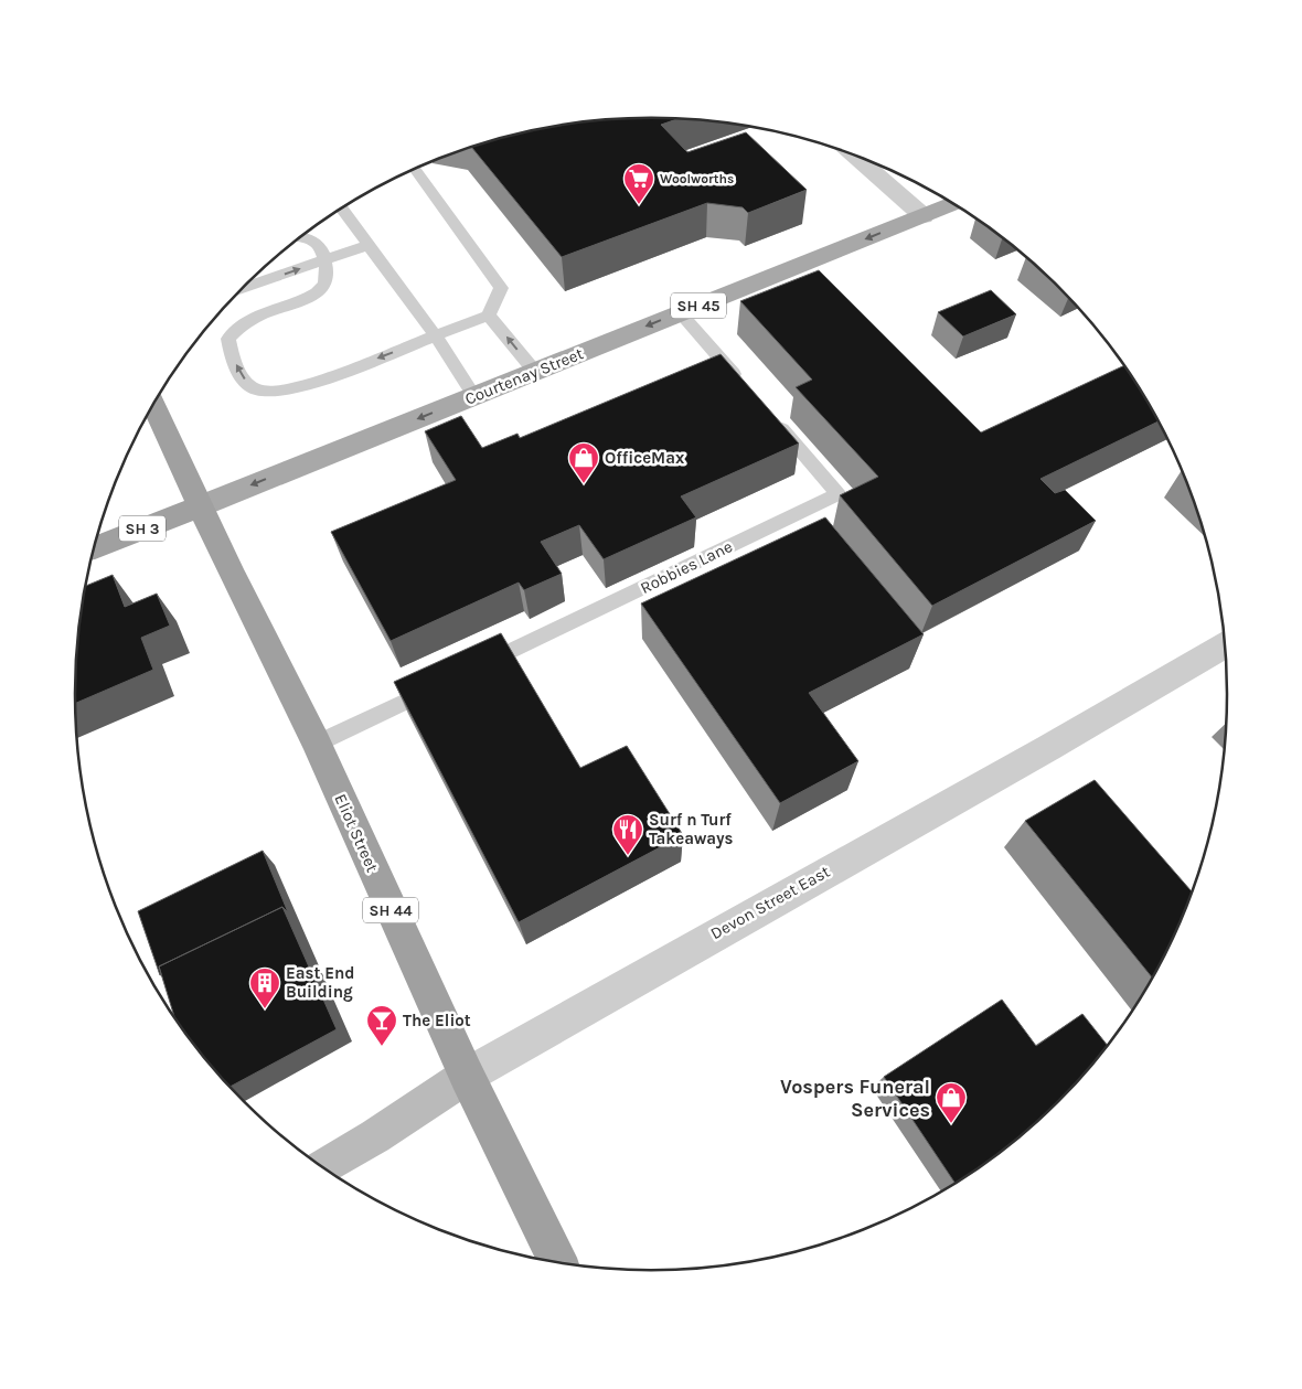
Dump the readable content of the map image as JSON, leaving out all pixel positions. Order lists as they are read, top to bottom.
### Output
{
  "streets": {
    "highway": [
      "Courtenay Street",
      "SH 3",
      "Eliot Street",
      "SH 44"
    ],
    "main road": ["SH 45", "Devon Street East"],
    "lane": ["Robbies Lane"]
  },
  "crossings": [
    ["Courtenay Street", "Eliot Street"],
    ["Eliot Street", "Devon Street East"]
  ],
  "one_way": ["Courtenay Street"],
  "places": {
    "supermarket": ["Woolworths"],
    "shop": ["OfficeMax", "Vospers Funeral Services"],
    "restaurant": ["Surf n Turf Takeaways"],
    "building": ["East End Building"],
    "bar": ["The Eliot"]
  }
}
